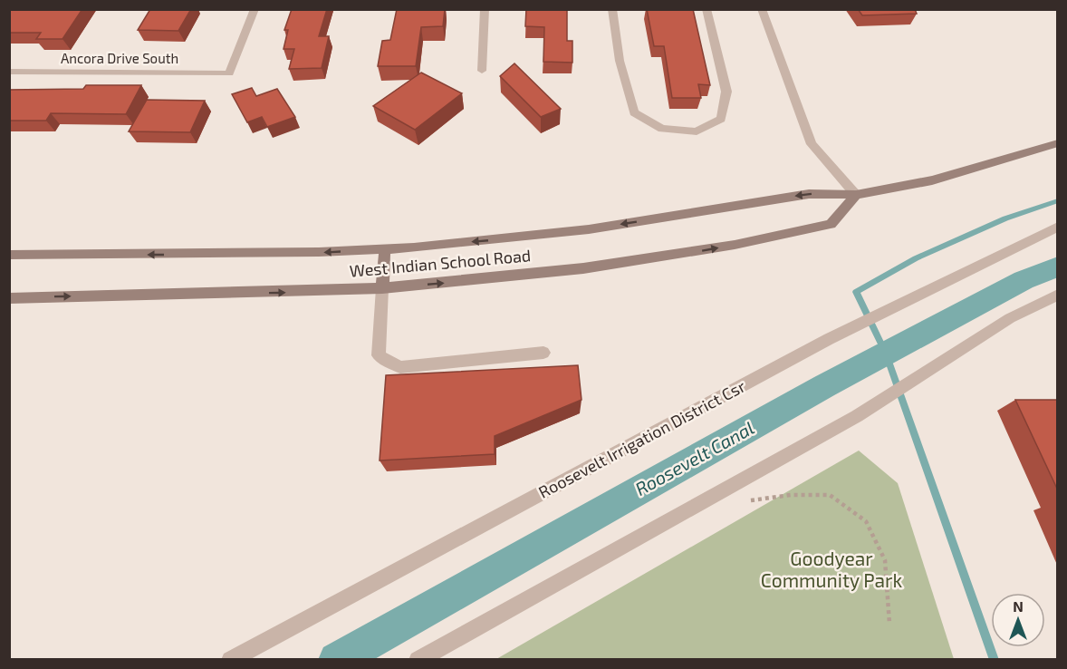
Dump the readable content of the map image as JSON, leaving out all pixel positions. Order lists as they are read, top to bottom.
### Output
{
  "streets": {
    "main road": ["West Indian School Road"],
    "street": ["Ancora Drive South", "Roosevelt Irrigation District Csr"]
  },
  "water": ["Roosevelt Canal"],
  "parks": ["Goodyear Community Park"],
  "north": "top"
}
